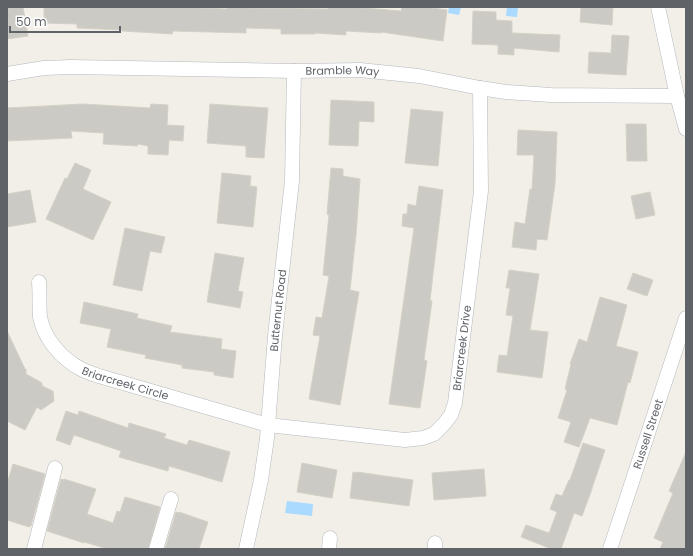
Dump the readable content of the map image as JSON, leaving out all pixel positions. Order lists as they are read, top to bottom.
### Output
{
  "streets": {
    "street": [
      "Bramble Way",
      "Butternut Road",
      "Briarcreek Drive",
      "Briarcreek Circle",
      "Russell Street"
    ]
  },
  "crossings": [
    ["Bramble Way", "Butternut Road"],
    ["Bramble Way", "Briarcreek Drive"],
    ["Butternut Road", "Briarcreek Drive"],
    ["Butternut Road", "Briarcreek Circle"],
    ["Briarcreek Drive", "Briarcreek Circle"]
  ],
  "scale_bar": "50 m"
}
